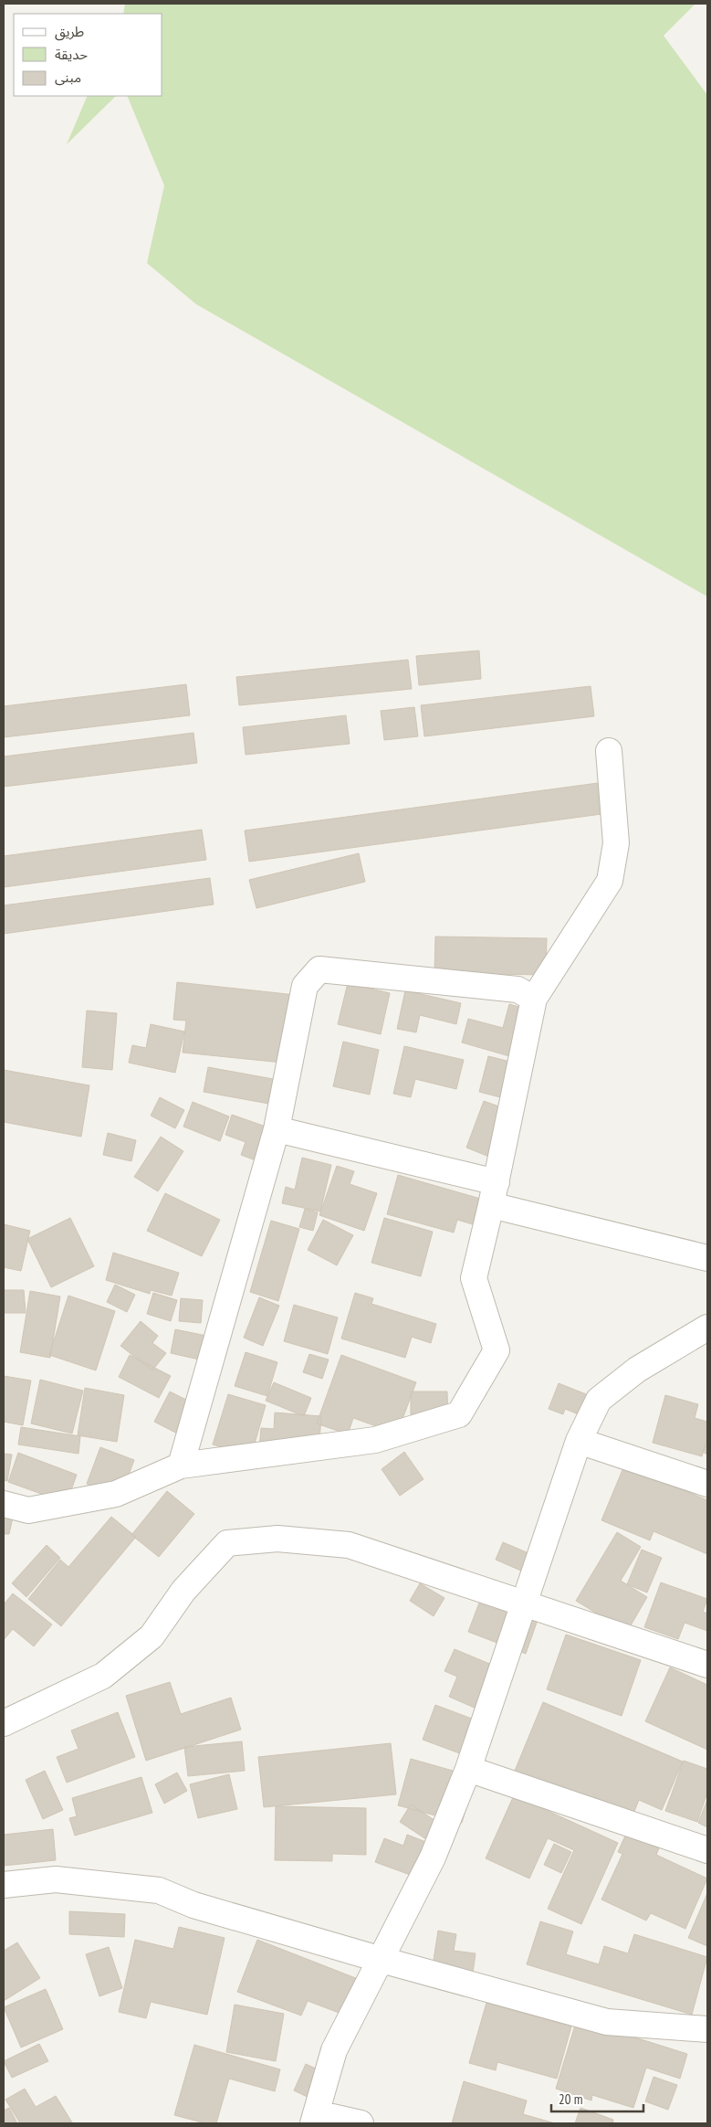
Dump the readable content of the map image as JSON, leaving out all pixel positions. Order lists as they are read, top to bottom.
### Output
{
  "legend": ["طريق", "حديقة", "مبنى"],
  "scale_bar": "20 m"
}
